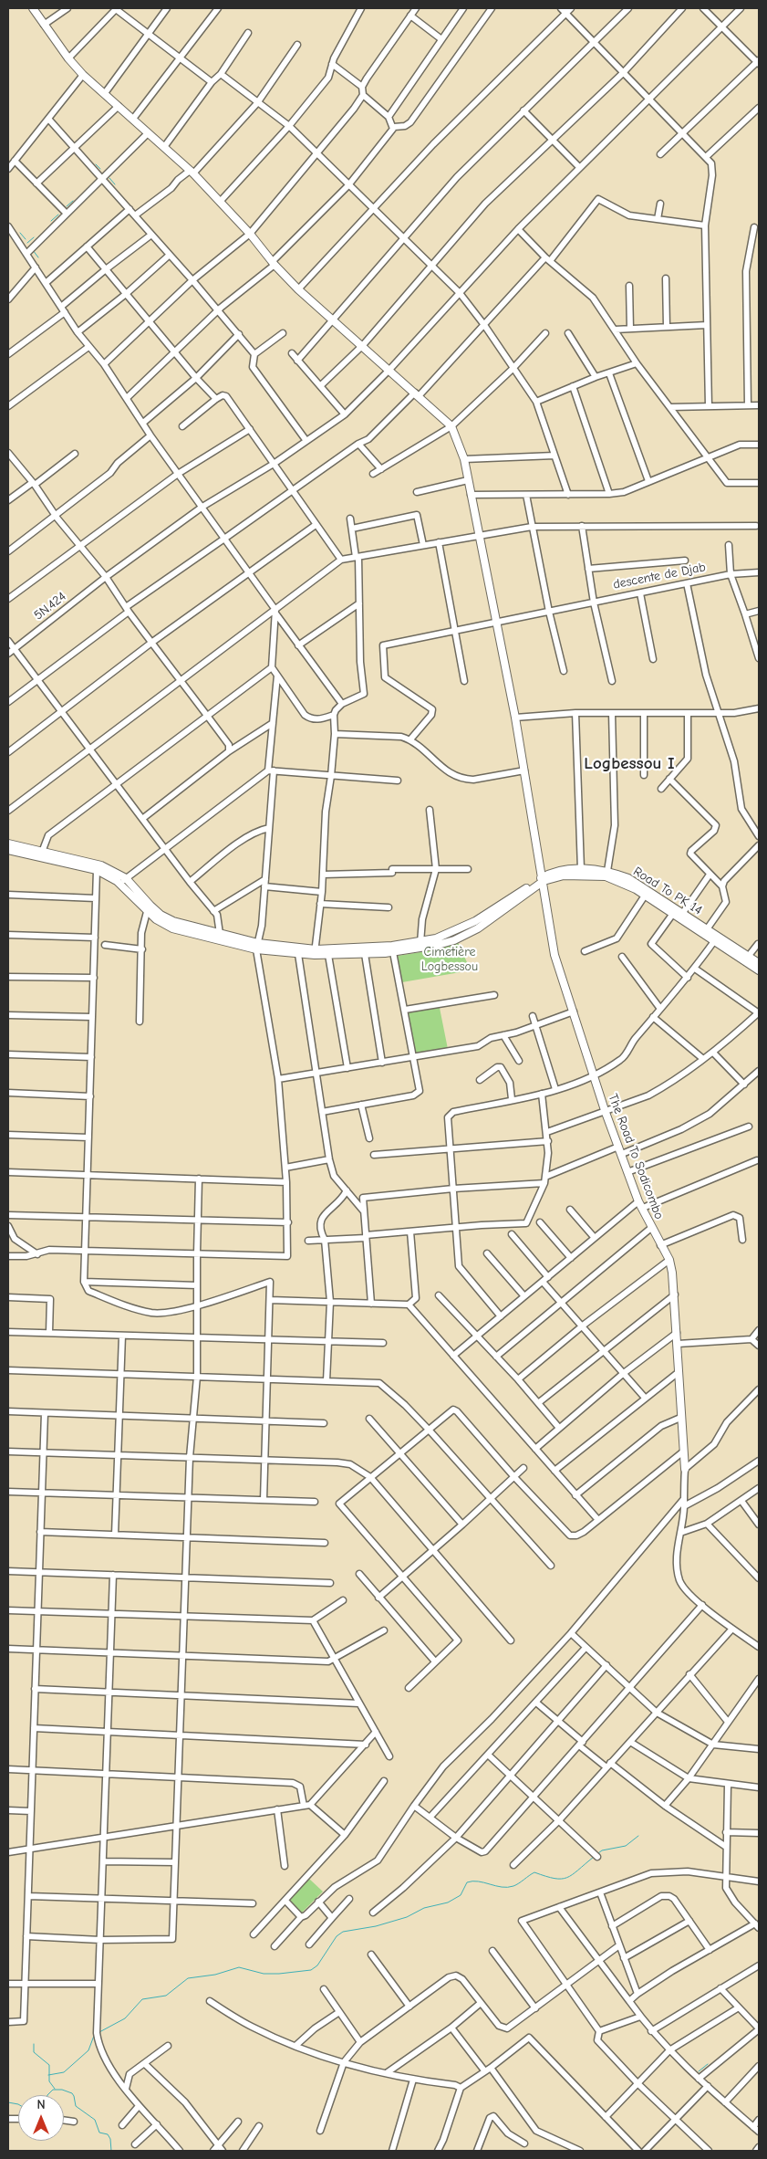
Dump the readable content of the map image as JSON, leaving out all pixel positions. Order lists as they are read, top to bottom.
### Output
{
  "streets": {
    "main road": ["Road To PK 14", "The Road To Sodicombo"],
    "street": ["descente de Djab", "5N.424"]
  },
  "districts": ["Logbessou I"],
  "parks": ["Cimetière Logbessou"],
  "north": "top"
}
